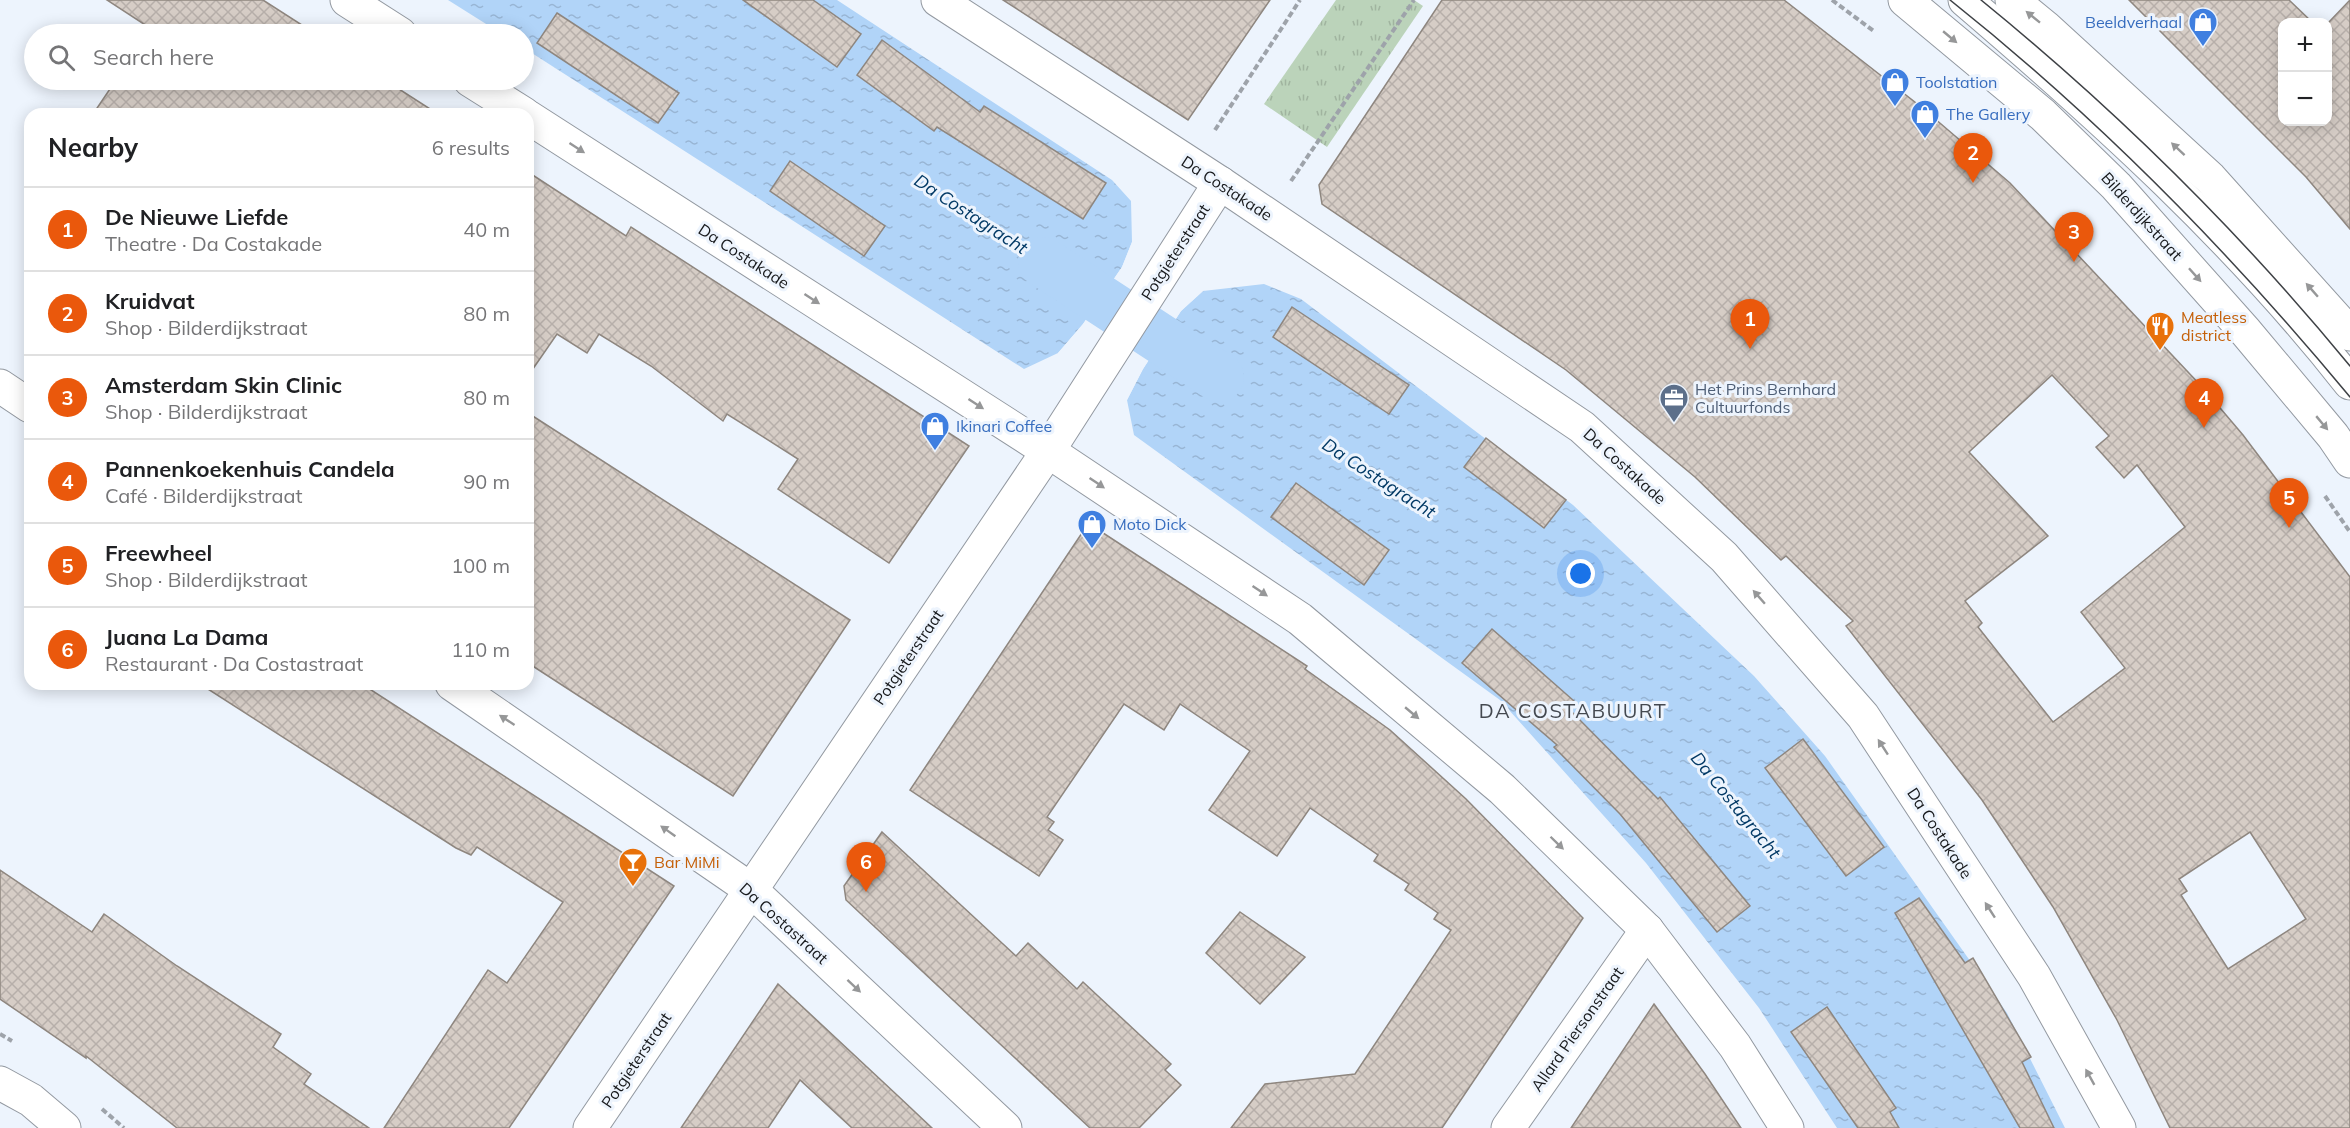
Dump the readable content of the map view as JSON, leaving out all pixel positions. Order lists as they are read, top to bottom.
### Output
{
  "streets": {
    "street": [
      "Da Costakade",
      "Bilderdijkstraat",
      "Potgieterstraat",
      "Da Costastraat",
      "Allard Piersonstraat"
    ]
  },
  "crossings": [
    ["Da Costakade", "Potgieterstraat"],
    ["Da Costakade", "Allard Piersonstraat"],
    ["Potgieterstraat", "Da Costastraat"]
  ],
  "districts": ["DA COSTABUURT"],
  "water": ["Da Costagracht"],
  "places": {
    "shop": [
      "Beeldverhaal",
      "Toolstation",
      "The Gallery",
      "Ikinari Coffee",
      "Moto Dick"
    ],
    "restaurant": ["Meatless district"],
    "office": ["Het Prins Bernhard Cultuurfonds"],
    "bar": ["Bar MiMi"]
  },
  "page": {
    "map_buttons": ["+", "−"],
    "search": "Search here",
    "heading": ["Nearby", "6 results"],
    "pins": [
      "2",
      "3",
      "1",
      "4",
      "5",
      "6"
    ],
    "list": [
      {
        "mark": "1",
        "name": "De Nieuwe Liefde",
        "note": "Theatre · Da Costakade",
        "value": "40 m"
      },
      {
        "mark": "2",
        "name": "Kruidvat",
        "note": "Shop · Bilderdijkstraat",
        "value": "80 m"
      },
      {
        "mark": "3",
        "name": "Amsterdam Skin Clinic",
        "note": "Shop · Bilderdijkstraat",
        "value": "80 m"
      },
      {
        "mark": "4",
        "name": "Pannenkoekenhuis Candela",
        "note": "Café · Bilderdijkstraat",
        "value": "90 m"
      },
      {
        "mark": "5",
        "name": "Freewheel",
        "note": "Shop · Bilderdijkstraat",
        "value": "100 m"
      },
      {
        "mark": "6",
        "name": "Juana La Dama",
        "note": "Restaurant · Da Costastraat",
        "value": "110 m"
      }
    ]
  }
}
